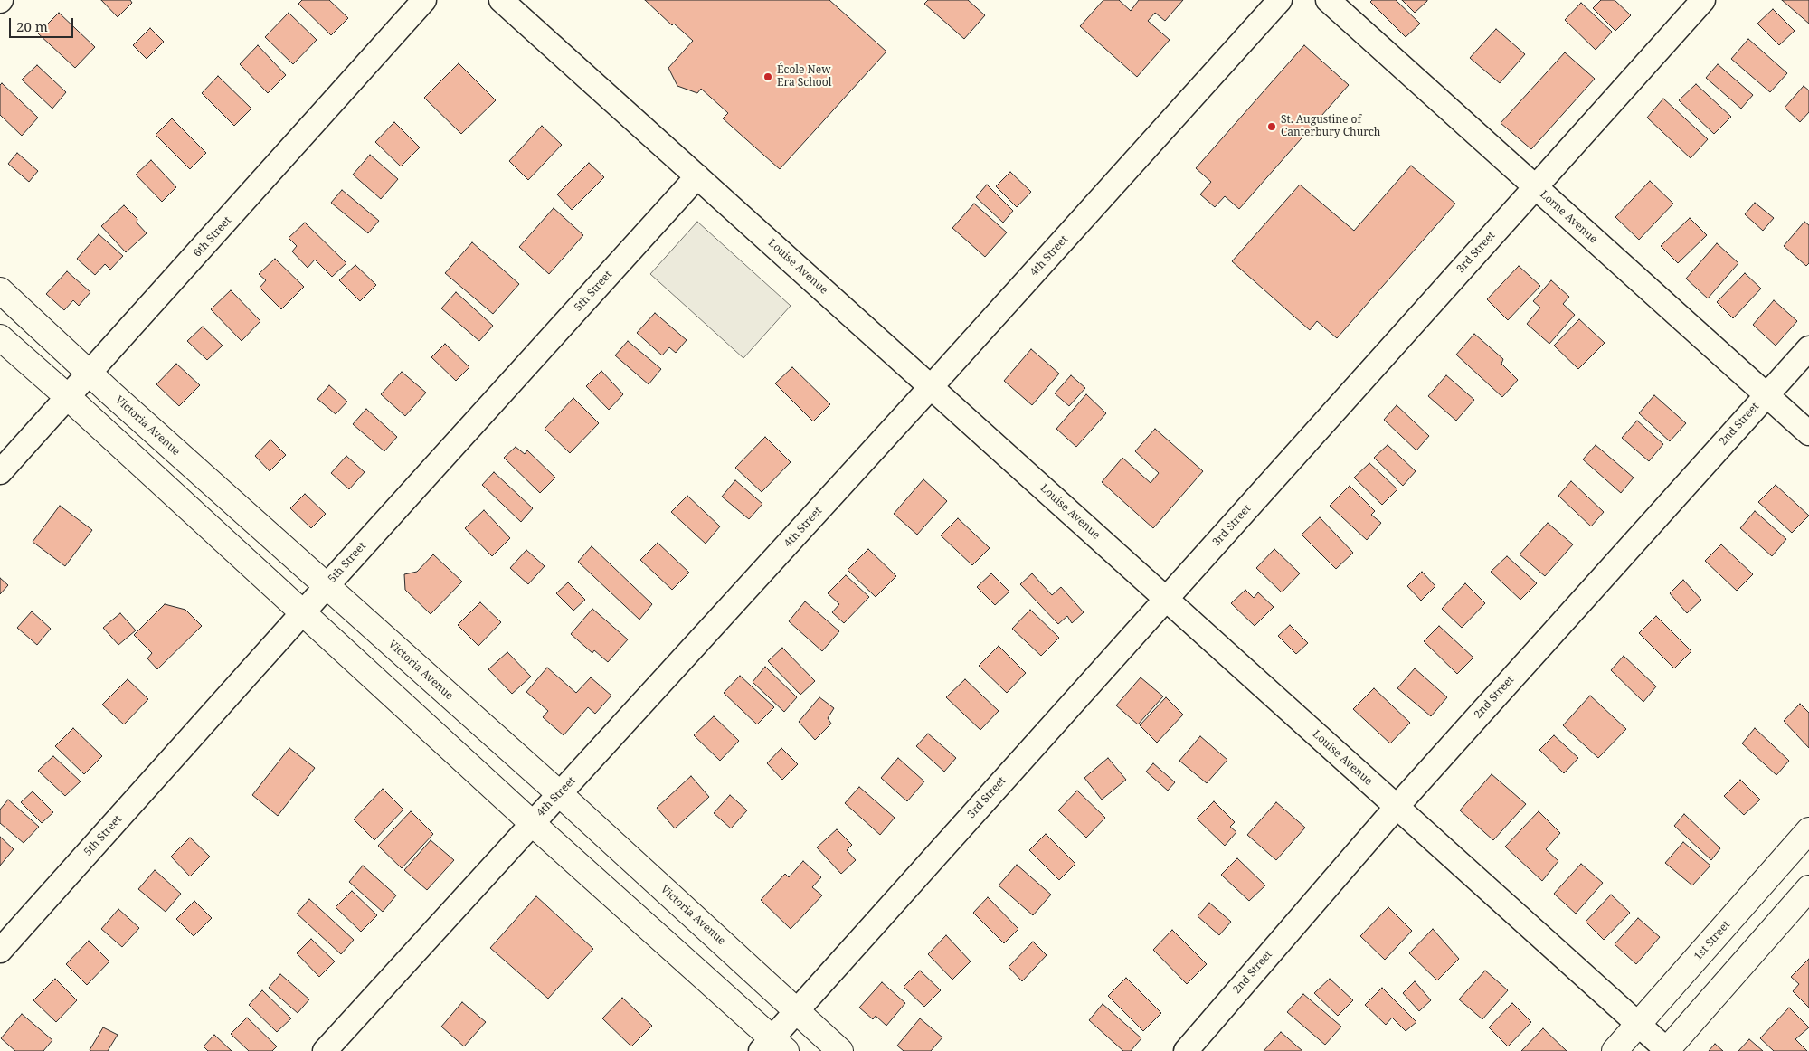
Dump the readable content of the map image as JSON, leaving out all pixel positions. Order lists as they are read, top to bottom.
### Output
{
  "streets": {
    "main road": ["Victoria Avenue", "1st Street"],
    "street": [
      "Lorne Avenue",
      "6th Street",
      "3rd Street",
      "4th Street",
      "Louise Avenue",
      "5th Street",
      "2nd Street"
    ]
  },
  "crossings": [
    ["Lorne Avenue", "3rd Street"],
    ["Lorne Avenue", "2nd Street"],
    ["6th Street", "Victoria Avenue"],
    ["3rd Street", "Louise Avenue"],
    ["3rd Street", "Victoria Avenue"],
    ["4th Street", "Louise Avenue"],
    ["4th Street", "Victoria Avenue"],
    ["Louise Avenue", "5th Street"],
    ["Louise Avenue", "2nd Street"],
    ["Louise Avenue", "1st Street"],
    ["5th Street", "Victoria Avenue"]
  ],
  "places": ["École New Era School", "St. Augustine of Canterbury Church"],
  "scale_bar": "20 m"
}
